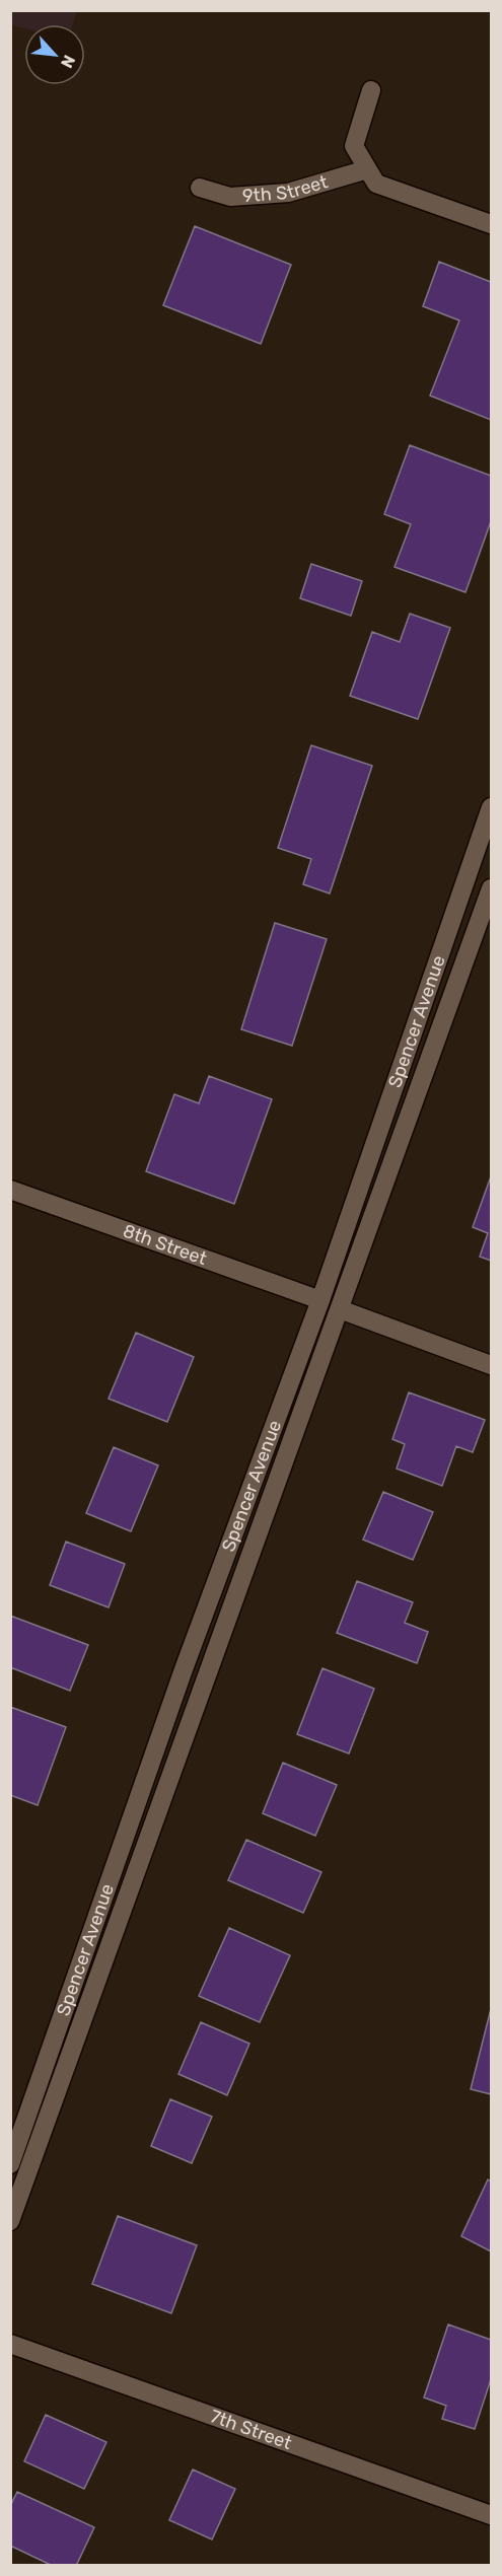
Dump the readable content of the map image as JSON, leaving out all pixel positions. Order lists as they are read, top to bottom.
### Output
{
  "streets": {
    "street": [
      "9th Street",
      "Spencer Avenue",
      "8th Street",
      "7th Street"
    ]
  },
  "crossings": [
    ["Spencer Avenue", "8th Street"]
  ],
  "north": "bottom right"
}
